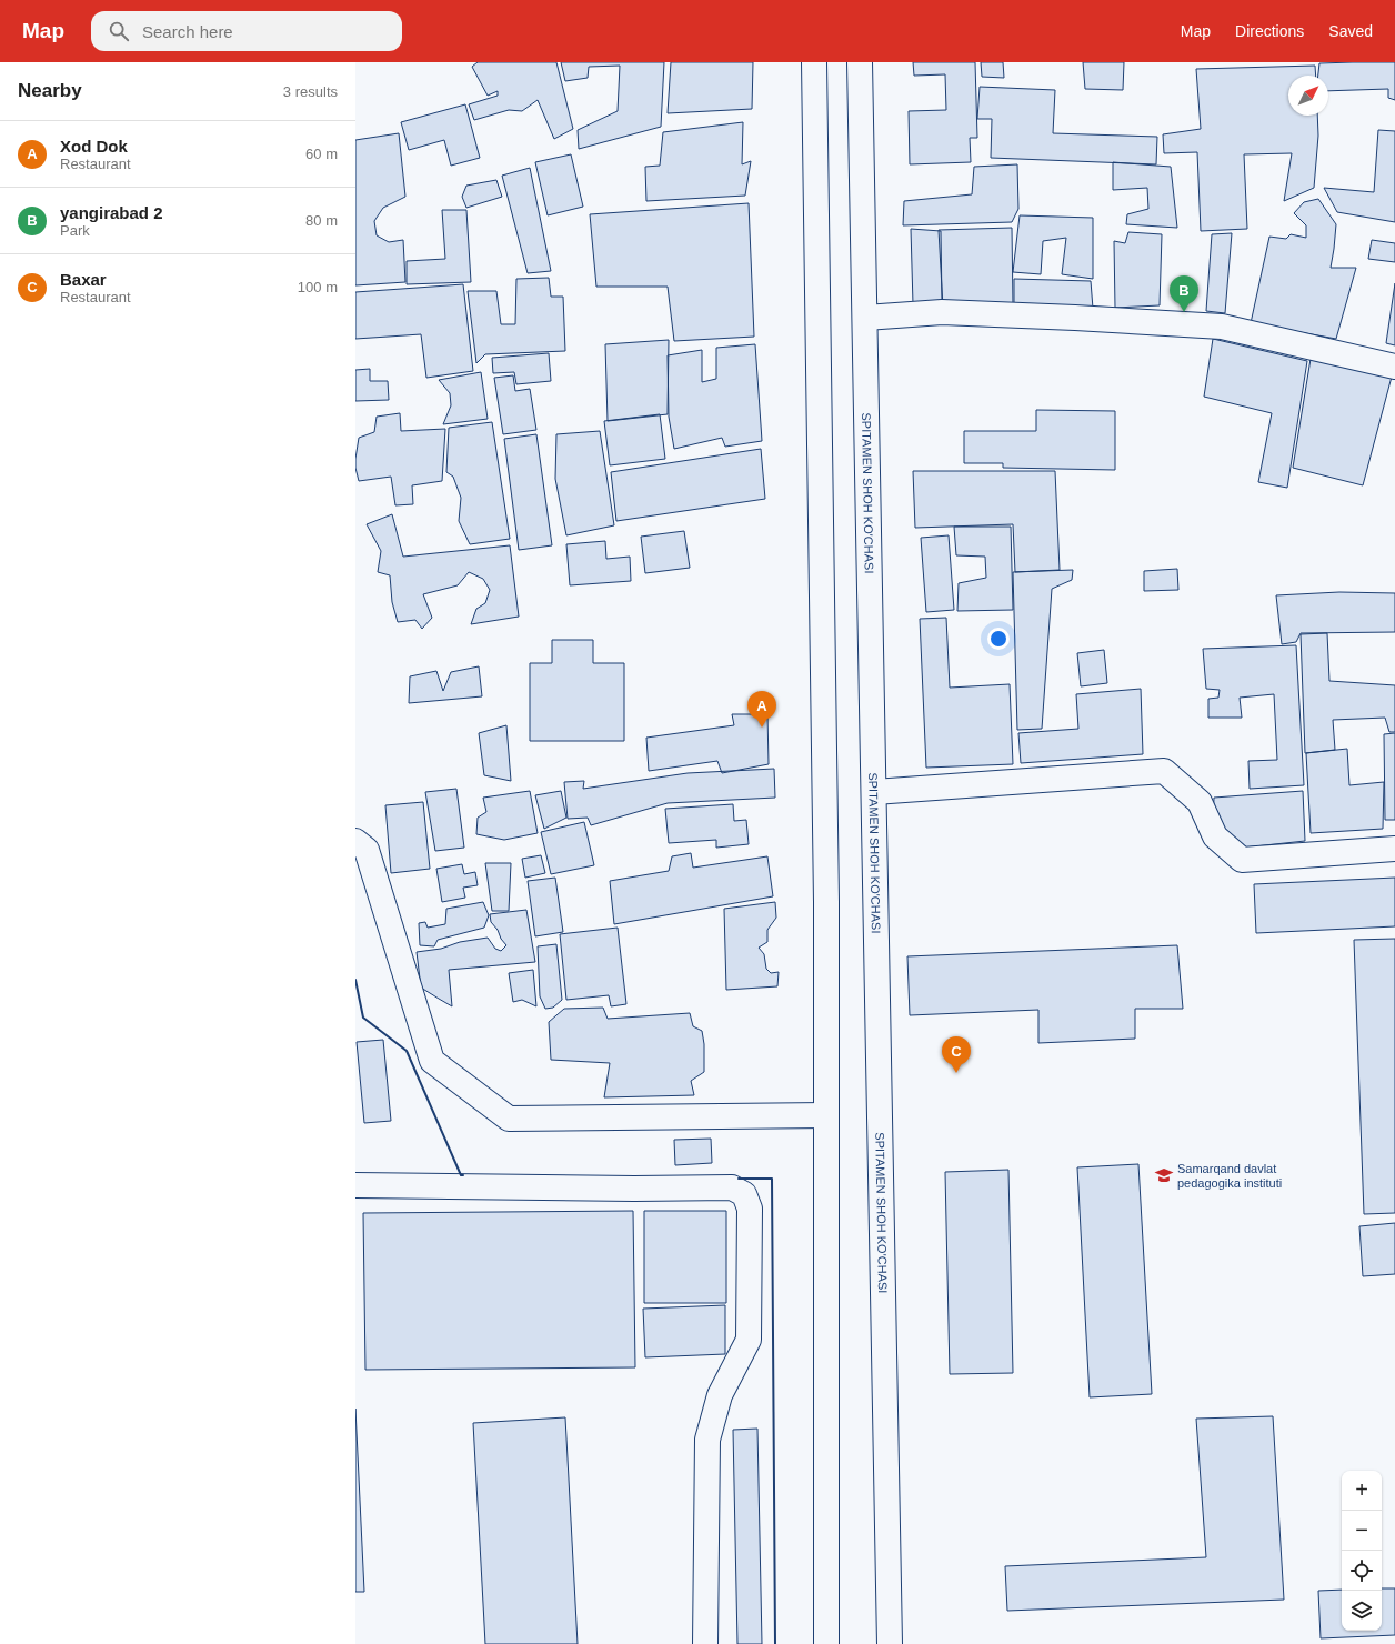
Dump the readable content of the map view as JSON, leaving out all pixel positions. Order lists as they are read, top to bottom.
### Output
{
  "streets": {
    "main road": ["SPITAMEN SHOH KO'CHASI"]
  },
  "places": {
    "school or university": ["Samarqand davlat pedagogika instituti"]
  },
  "north": "top right",
  "page": {
    "header": "Map",
    "search": "Search here",
    "nav": ["Map", "Directions", "Saved"],
    "heading": ["Nearby", "3 results"],
    "list": [
      {
        "mark": "A",
        "name": "Xod Dok",
        "note": "Restaurant",
        "value": "60 m"
      },
      {
        "mark": "B",
        "name": "yangirabad 2",
        "note": "Park",
        "value": "80 m"
      },
      {
        "mark": "C",
        "name": "Baxar",
        "note": "Restaurant",
        "value": "100 m"
      }
    ],
    "pins": ["B", "A", "C"],
    "map_buttons": ["+", "−"]
  }
}
